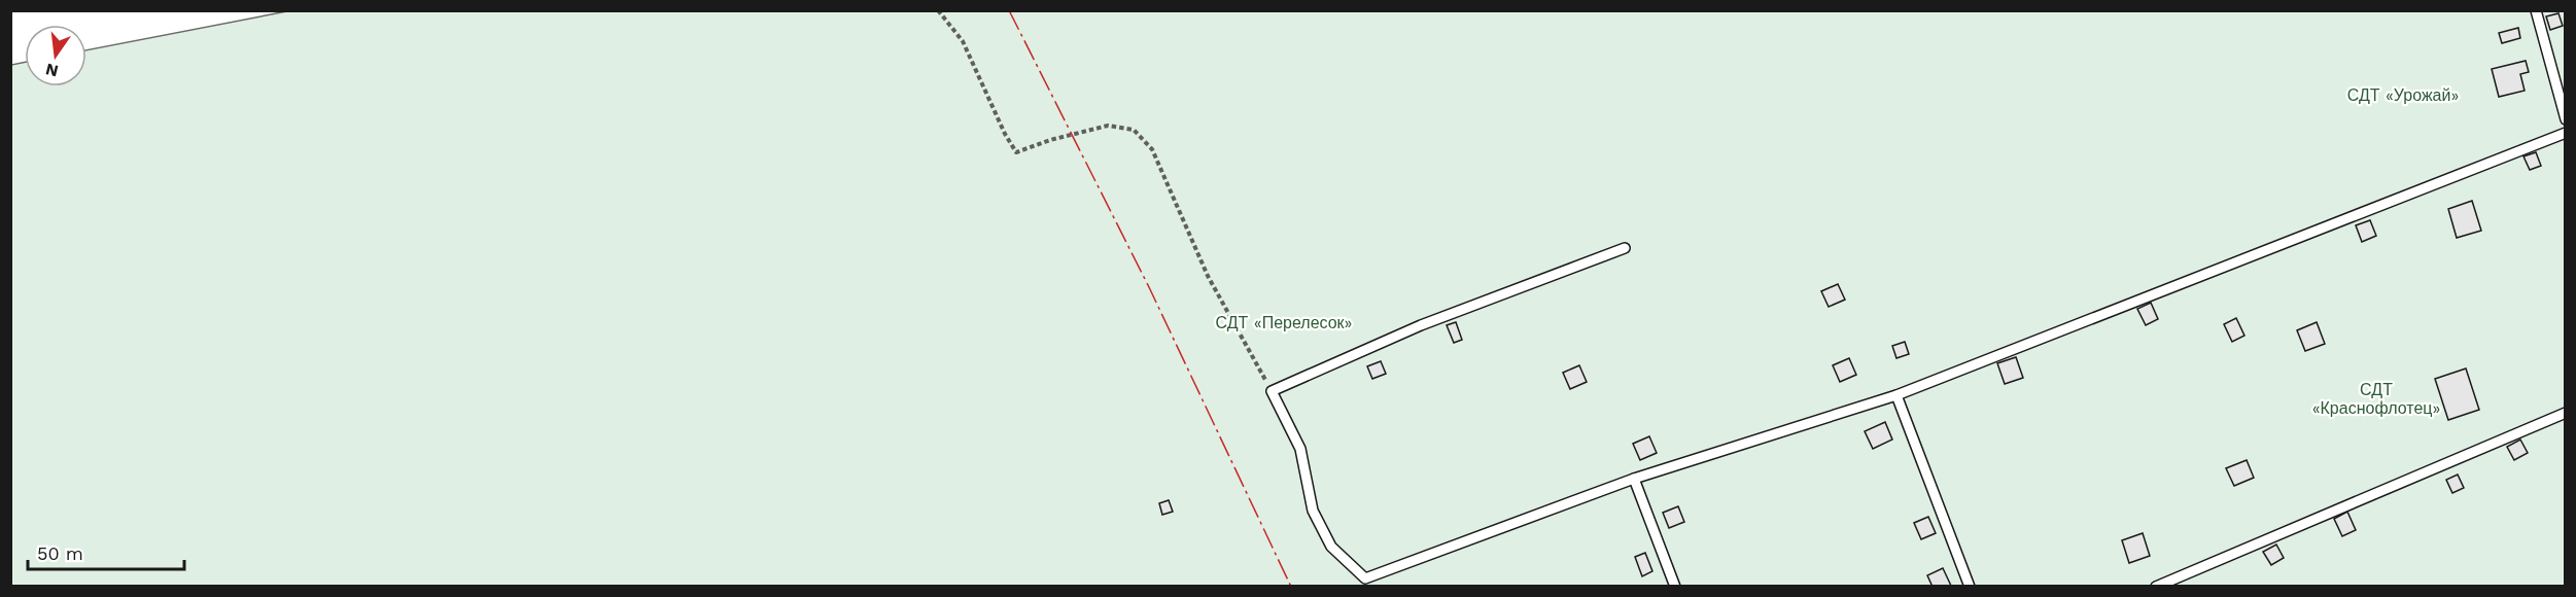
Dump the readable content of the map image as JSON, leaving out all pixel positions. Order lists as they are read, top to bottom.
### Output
{
  "parks": ["СДТ «Урожай»", "СДТ «Перелесок»", "СДТ «Краснофлотец»"],
  "scale_bar": "50 m",
  "north": "bottom"
}
